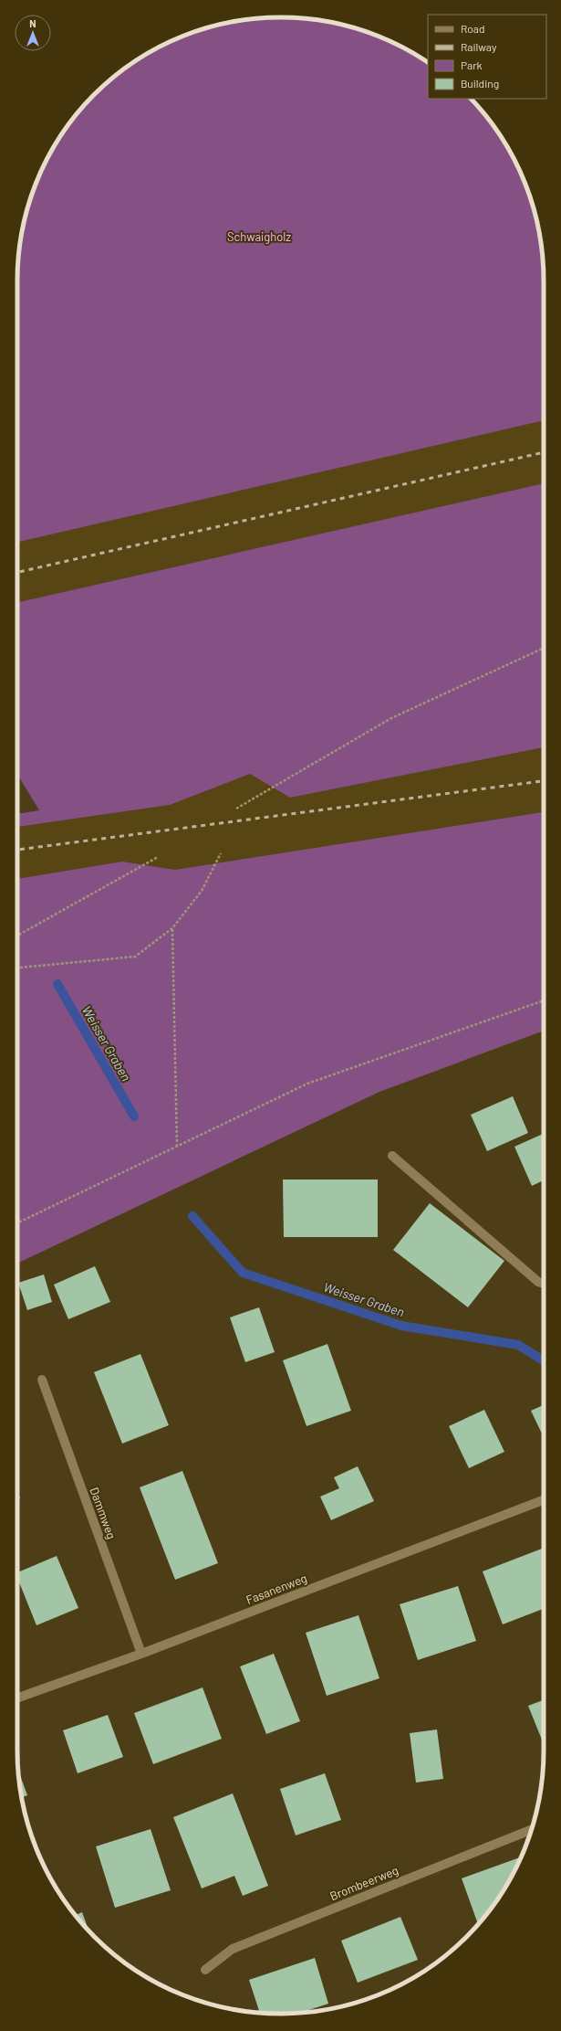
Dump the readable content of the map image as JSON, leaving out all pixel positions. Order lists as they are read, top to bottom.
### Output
{
  "streets": {
    "street": ["Dammweg", "Fasanenweg", "Brombeerweg"]
  },
  "crossings": [
    ["Dammweg", "Fasanenweg"]
  ],
  "water": ["Weisser Graben"],
  "parks": ["Schwaigholz"],
  "legend": [
    "Road",
    "Railway",
    "Park",
    "Building"
  ],
  "north": "top"
}
